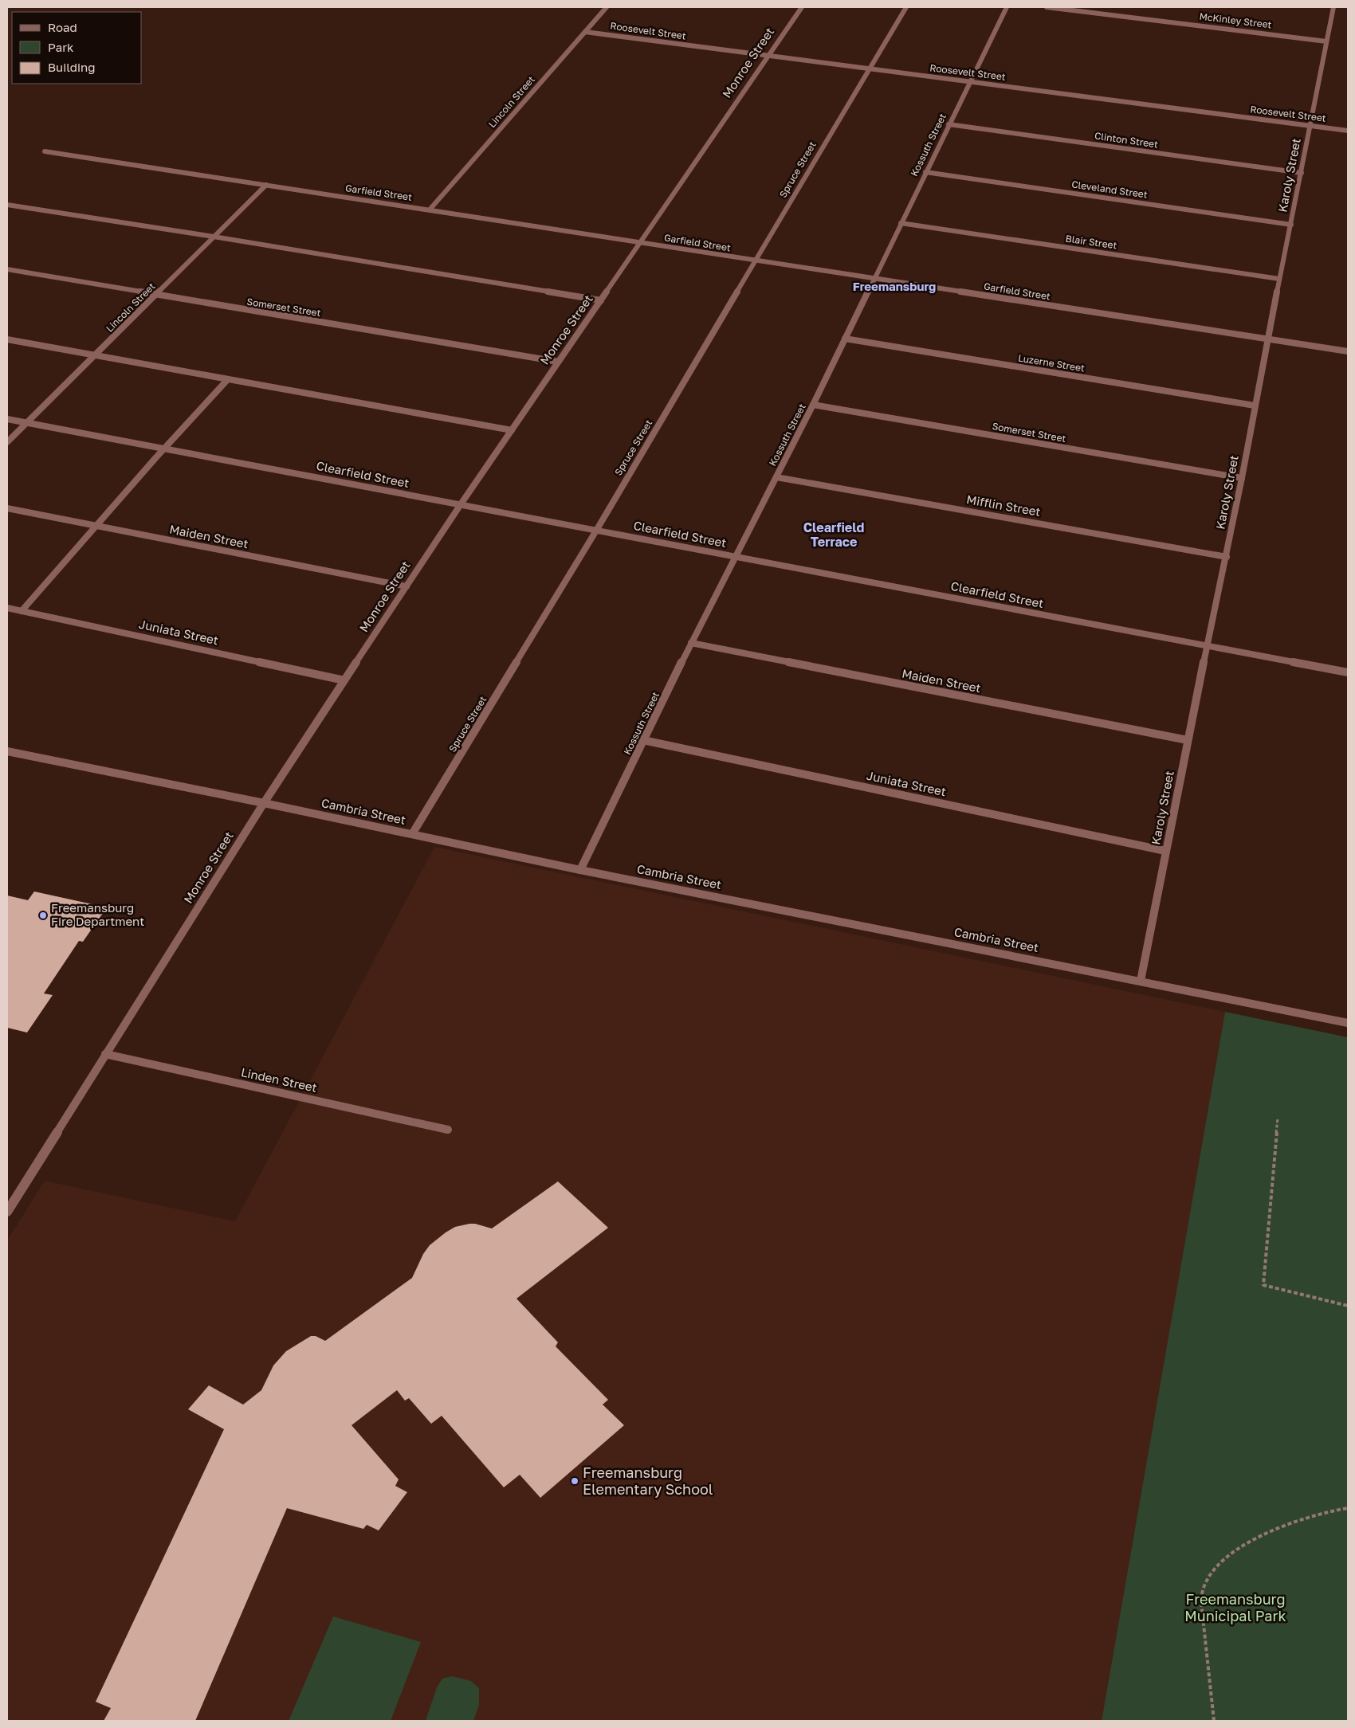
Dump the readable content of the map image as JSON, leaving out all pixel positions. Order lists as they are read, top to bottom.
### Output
{
  "streets": {
    "street": [
      "McKinley Street",
      "Roosevelt Street",
      "Monroe Street",
      "Lincoln Street",
      "Clinton Street",
      "Kossuth Street",
      "Spruce Street",
      "Karoly Street",
      "Cleveland Street",
      "Garfield Street",
      "Blair Street",
      "Somerset Street",
      "Luzerne Street",
      "Clearfield Street",
      "Mifflin Street",
      "Maiden Street",
      "Juniata Street",
      "Cambria Street",
      "Linden Street"
    ]
  },
  "crossings": [
    ["McKinley Street", "Karoly Street"],
    ["Roosevelt Street", "Monroe Street"],
    ["Roosevelt Street", "Lincoln Street"],
    ["Roosevelt Street", "Kossuth Street"],
    ["Roosevelt Street", "Spruce Street"],
    ["Roosevelt Street", "Karoly Street"],
    ["Monroe Street", "Garfield Street"],
    ["Monroe Street", "Somerset Street"],
    ["Monroe Street", "Clearfield Street"],
    ["Monroe Street", "Maiden Street"],
    ["Monroe Street", "Juniata Street"],
    ["Monroe Street", "Cambria Street"],
    ["Monroe Street", "Linden Street"],
    ["Lincoln Street", "Garfield Street"],
    ["Lincoln Street", "Somerset Street"],
    ["Lincoln Street", "Clearfield Street"],
    ["Clinton Street", "Kossuth Street"],
    ["Clinton Street", "Karoly Street"],
    ["Kossuth Street", "Cleveland Street"],
    ["Kossuth Street", "Garfield Street"],
    ["Kossuth Street", "Blair Street"],
    ["Kossuth Street", "Somerset Street"],
    ["Kossuth Street", "Luzerne Street"],
    ["Kossuth Street", "Clearfield Street"],
    ["Kossuth Street", "Mifflin Street"],
    ["Kossuth Street", "Maiden Street"],
    ["Kossuth Street", "Juniata Street"],
    ["Kossuth Street", "Cambria Street"],
    ["Spruce Street", "Garfield Street"],
    ["Spruce Street", "Clearfield Street"],
    ["Spruce Street", "Cambria Street"],
    ["Karoly Street", "Cleveland Street"],
    ["Karoly Street", "Garfield Street"],
    ["Karoly Street", "Blair Street"],
    ["Karoly Street", "Somerset Street"],
    ["Karoly Street", "Luzerne Street"],
    ["Karoly Street", "Clearfield Street"],
    ["Karoly Street", "Mifflin Street"],
    ["Karoly Street", "Maiden Street"],
    ["Karoly Street", "Juniata Street"],
    ["Karoly Street", "Cambria Street"]
  ],
  "districts": ["Freemansburg", "Clearfield Terrace"],
  "parks": ["Freemansburg Municipal Park"],
  "places": ["Freemansburg Fire Department", "Freemansburg Elementary School"],
  "legend": ["Road", "Park", "Building"]
}
